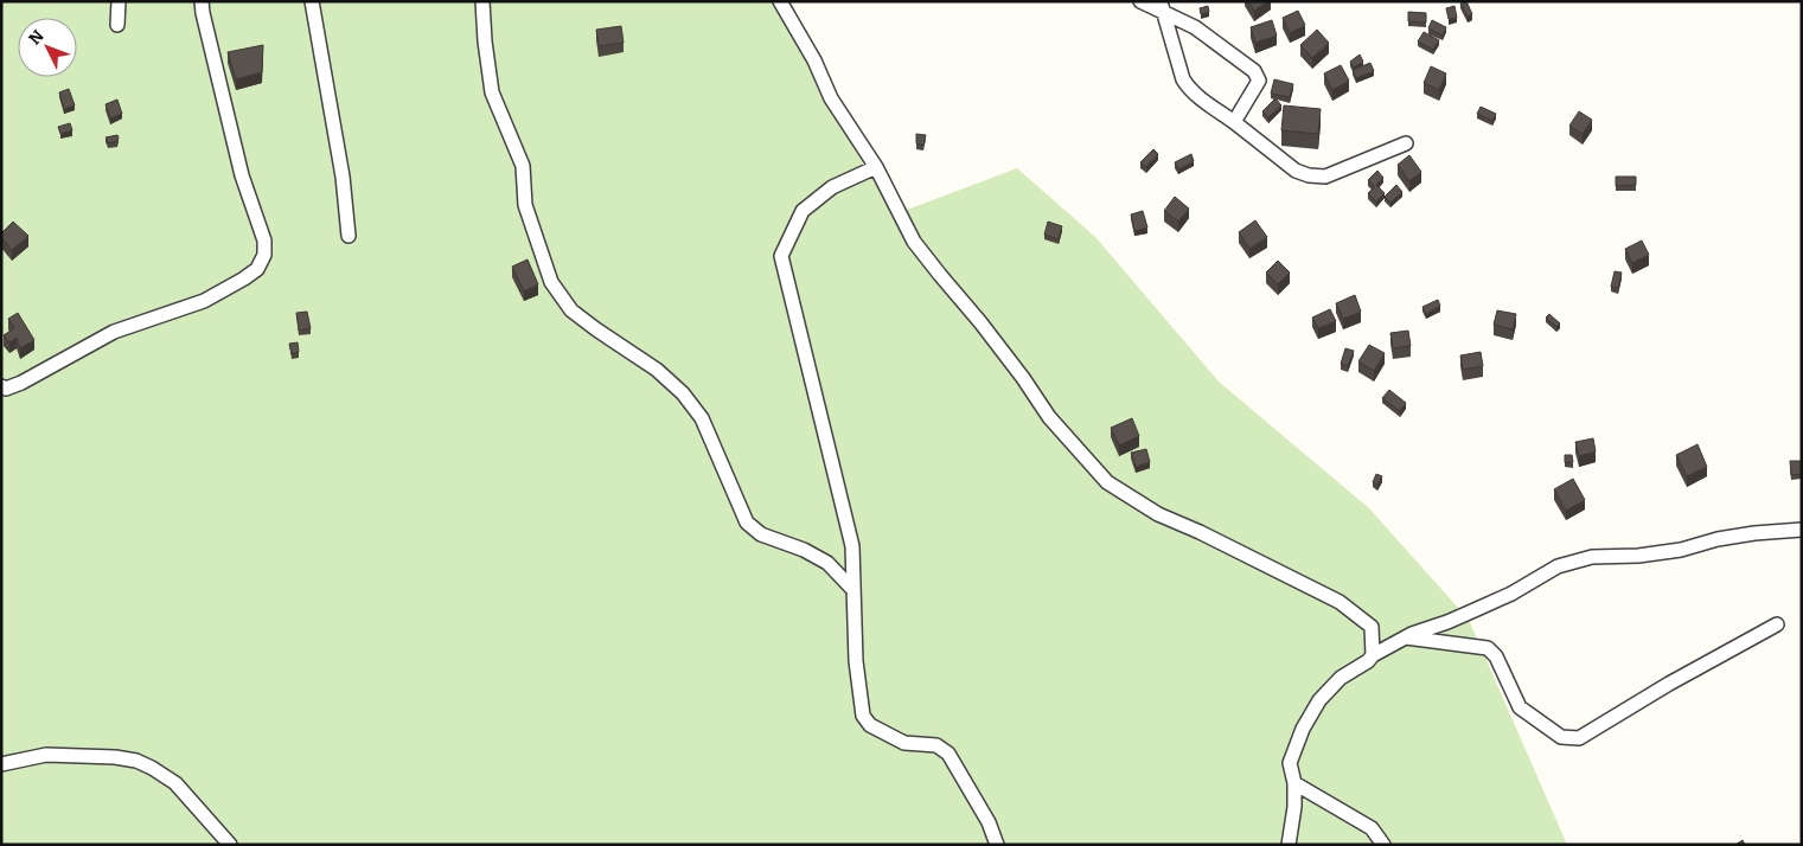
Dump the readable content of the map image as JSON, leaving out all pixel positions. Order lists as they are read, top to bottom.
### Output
{
  "north": "top left"
}
